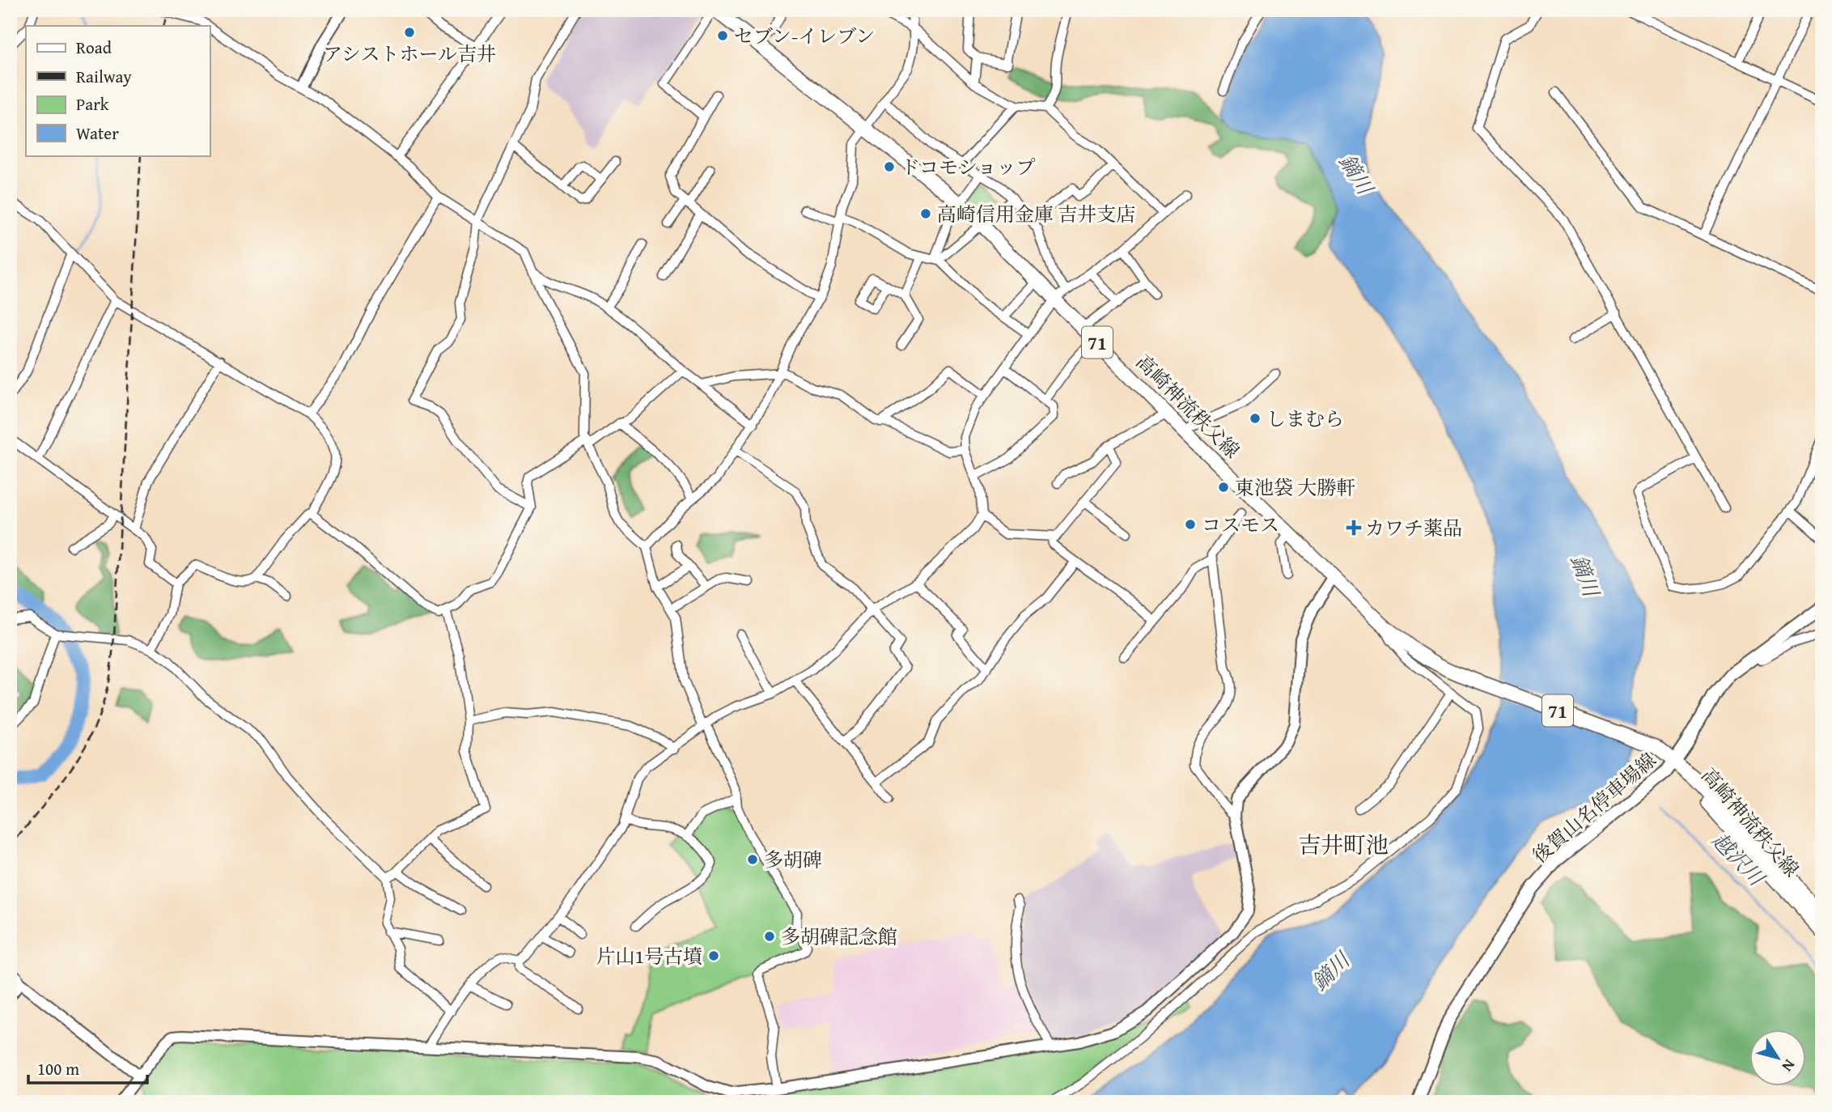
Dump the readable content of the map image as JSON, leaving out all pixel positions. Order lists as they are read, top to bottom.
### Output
{
  "streets": {
    "main road": ["71", "高崎神流秩父線", "後賀山名停車場線"]
  },
  "crossings": [
    ["高崎神流秩父線", "後賀山名停車場線"]
  ],
  "districts": ["吉井町池"],
  "water": ["鏑川", "越沢川"],
  "places": {
    "other": [
      "アシストホール吉井",
      "セブン-イレブン",
      "ドコモショップ",
      "高崎信用金庫 吉井支店",
      "しまむら",
      "東池袋 大勝軒",
      "コスモス",
      "多胡碑",
      "多胡碑記念館",
      "片山1号古墳"
    ],
    "health": ["カワチ薬品"]
  },
  "legend": [
    "Road",
    "Railway",
    "Park",
    "Water"
  ],
  "scale_bar": "100 m",
  "north": "bottom right"
}
